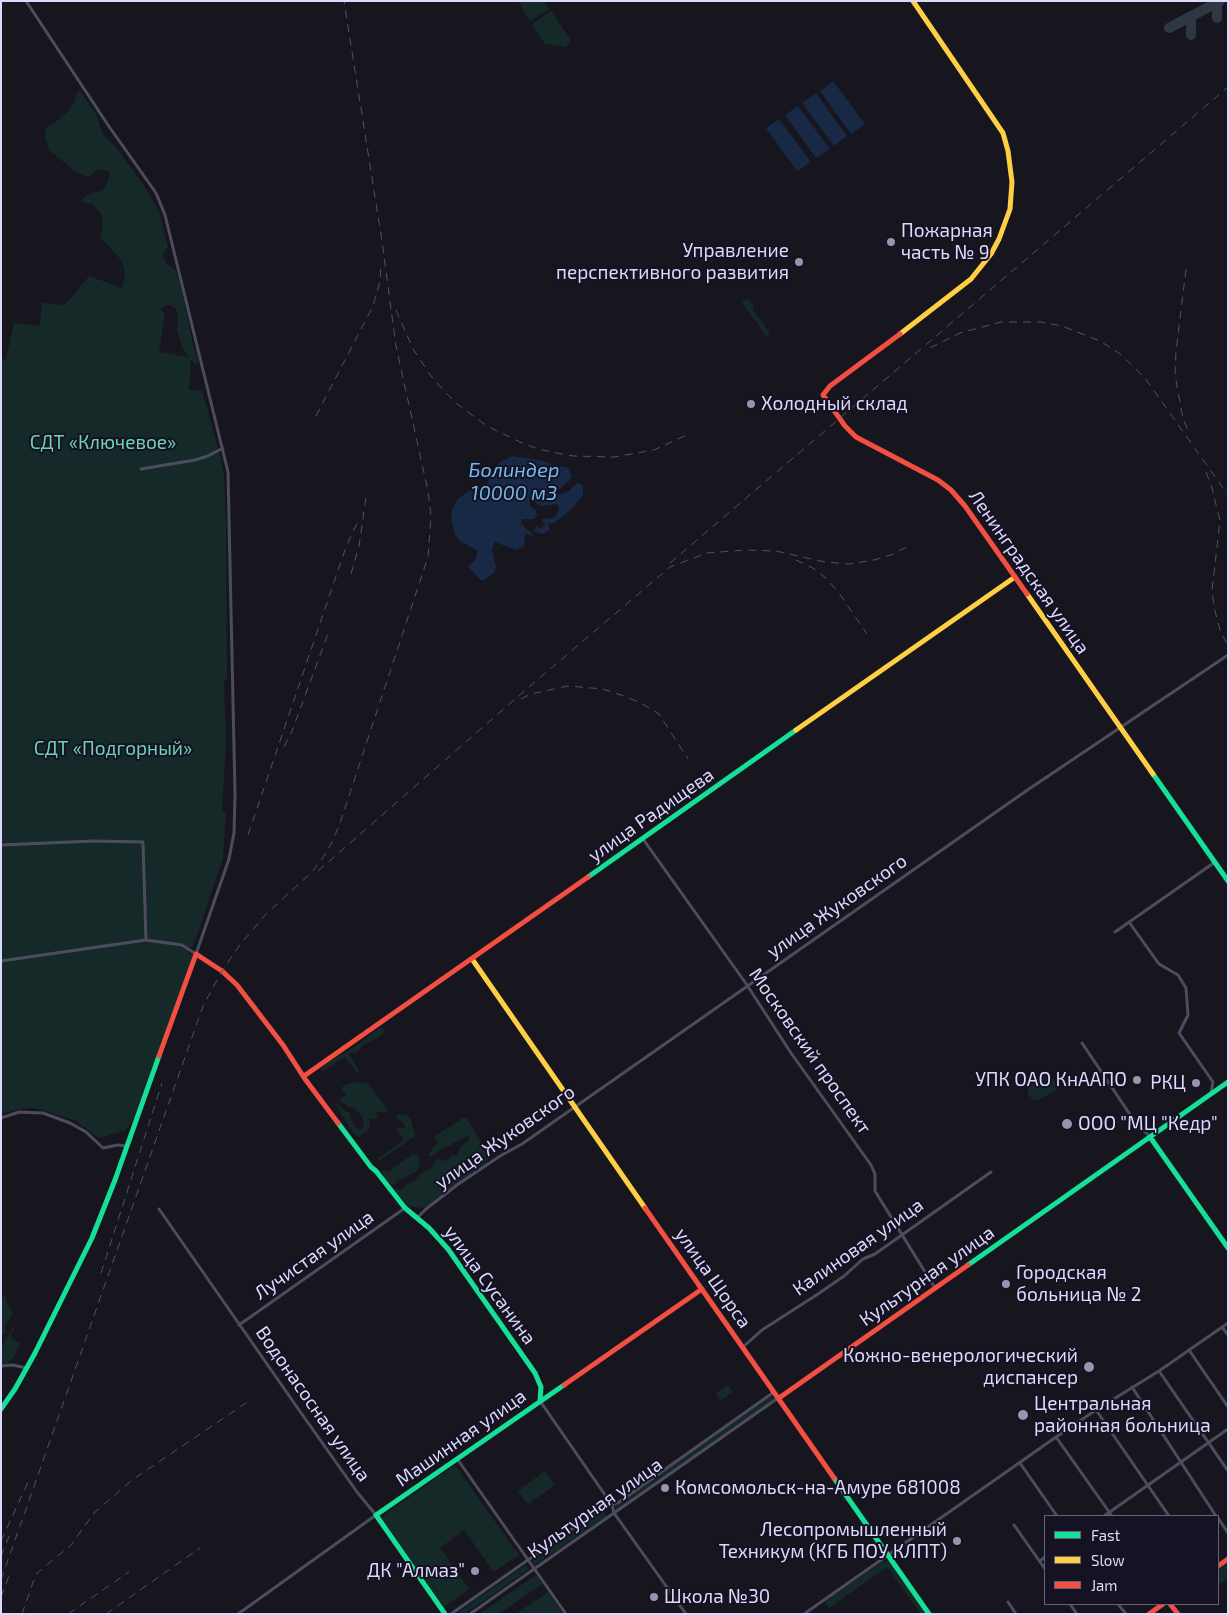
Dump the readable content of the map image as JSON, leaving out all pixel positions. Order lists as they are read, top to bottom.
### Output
{
  "streets": {
    "street": [
      "Ленинградская улица",
      "улица Радищева",
      "улица Жуковского",
      "Московский проспект",
      "Калиновая улица",
      "Лучистая улица",
      "Культурная улица",
      "улица Щорса",
      "улица Сусанина",
      "Водонасосная улица",
      "Машинная улица"
    ]
  },
  "crossings": [
    ["Ленинградская улица", "улица Радищева"],
    ["Ленинградская улица", "улица Жуковского"],
    ["улица Радищева", "Московский проспект"],
    ["улица Радищева", "улица Щорса"],
    ["улица Радищева", "улица Сусанина"],
    ["улица Жуковского", "Московский проспект"],
    ["улица Жуковского", "улица Щорса"],
    ["улица Жуковского", "улица Сусанина"],
    ["Московский проспект", "Калиновая улица"],
    ["Московский проспект", "Культурная улица"],
    ["Калиновая улица", "улица Щорса"],
    ["Лучистая улица", "улица Сусанина"],
    ["Лучистая улица", "Водонасосная улица"],
    ["Культурная улица", "улица Щорса"],
    ["Культурная улица", "улица Сусанина"],
    ["улица Щорса", "Машинная улица"],
    ["улица Сусанина", "Машинная улица"],
    ["Водонасосная улица", "Машинная улица"]
  ],
  "water": ["Болиндер 10000 м3"],
  "parks": ["СДТ «Ключевое»", "СДТ «Подгорный»"],
  "places": [
    "Пожарная часть № 9",
    "Управление перспективного развития",
    "Холодный склад",
    "УПК ОАО КнААПО",
    "РКЦ",
    "ООО \"МЦ \"Кедр\"",
    "Городская больница № 2",
    "Кожно-венерологический диспансер",
    "Центральная районная больница",
    "Комсомольск-на-Амуре 681008",
    "Лесопромышленный Техникум (КГБ ПОУ КЛПТ)",
    "ДК \"Алмаз\"",
    "Школа №30"
  ],
  "legend": ["Fast", "Slow", "Jam"]
}
